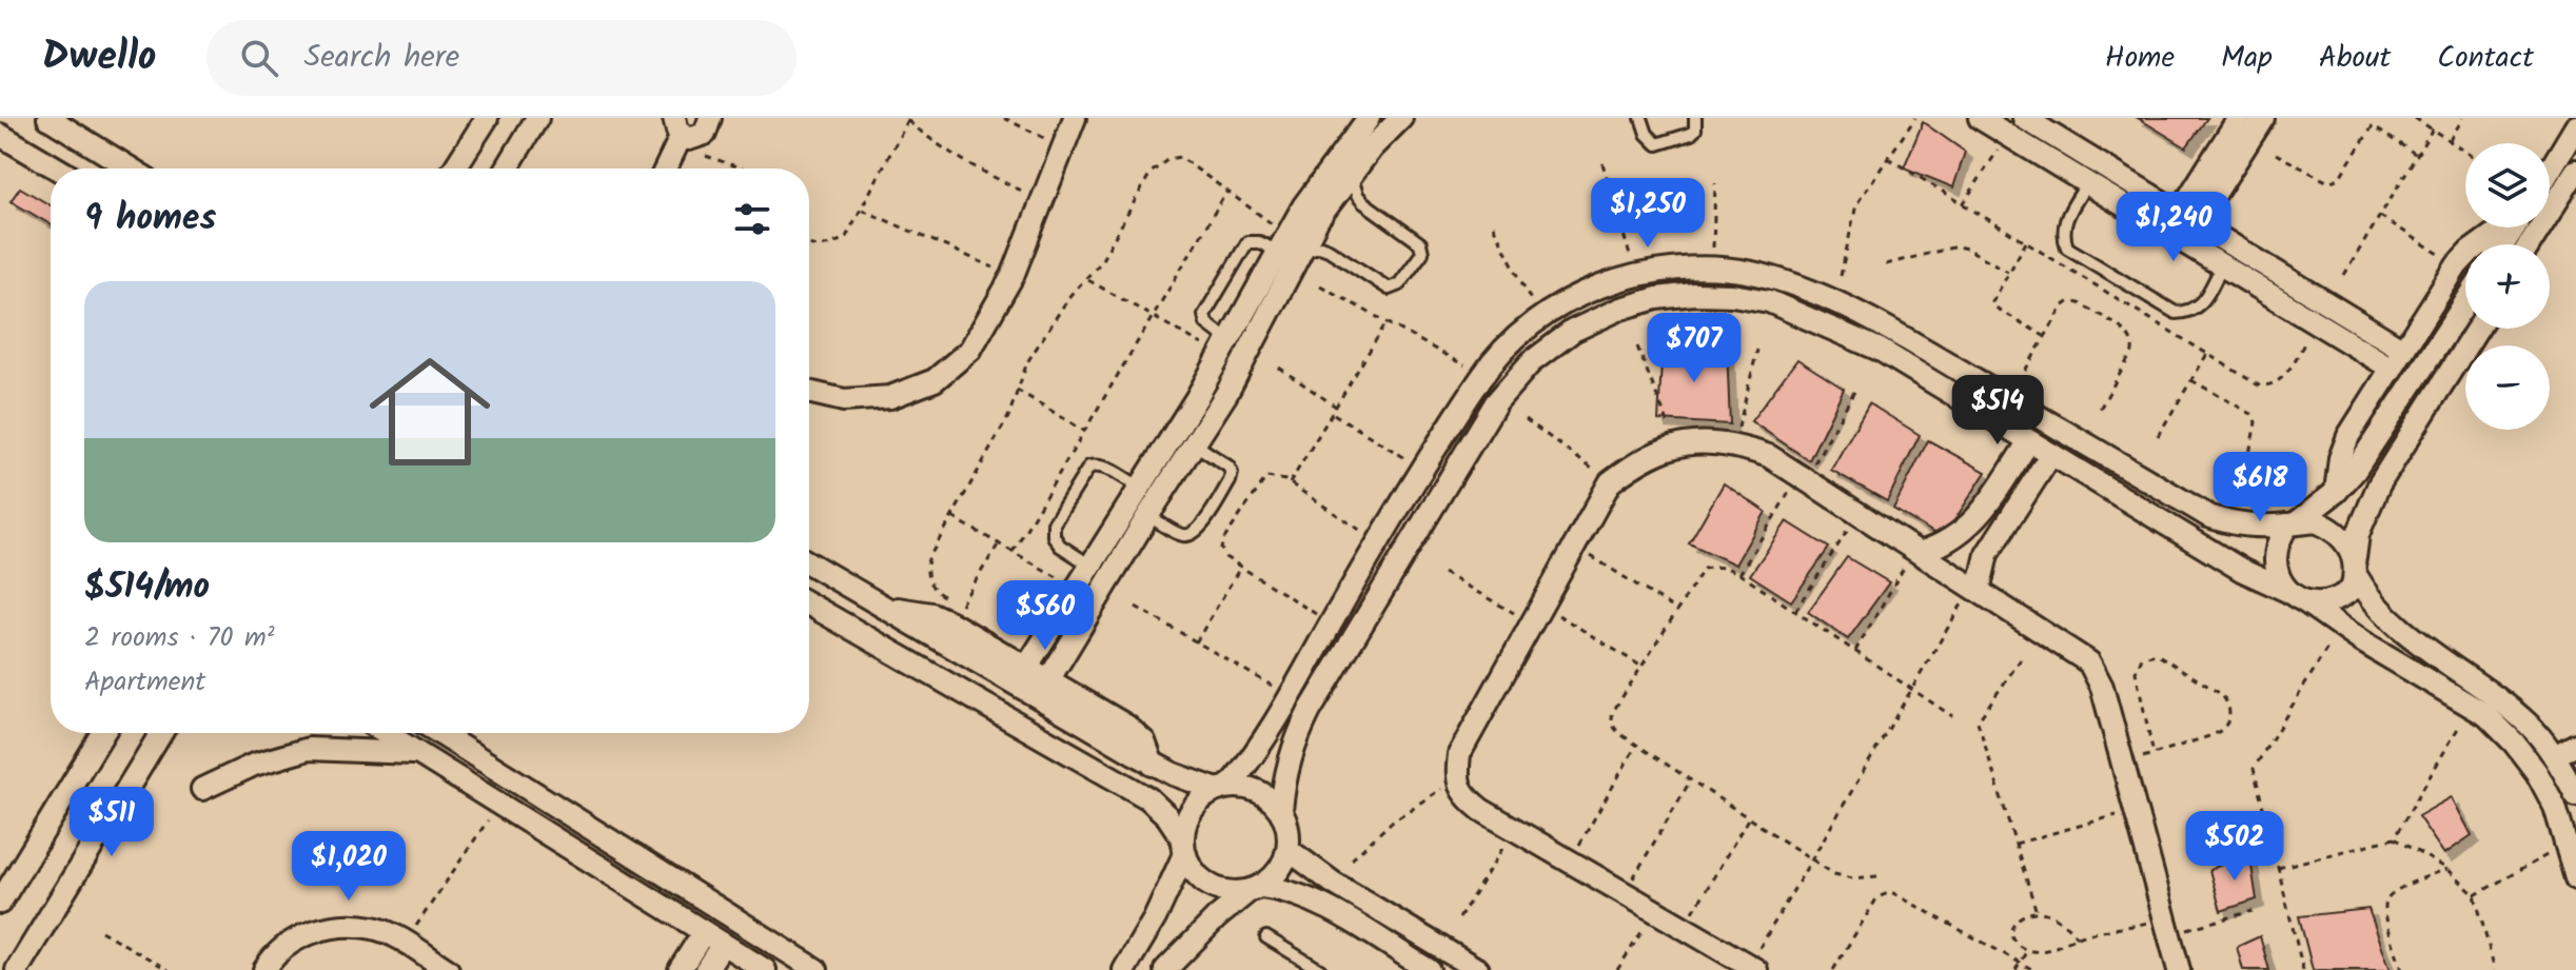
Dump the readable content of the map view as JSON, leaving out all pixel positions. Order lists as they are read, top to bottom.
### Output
{
  "page": {
    "header": "Dwello",
    "search": "Search here",
    "nav": [
      "Home",
      "Map",
      "About",
      "Contact"
    ],
    "map_buttons": ["+", "−"],
    "heading": "9 homes",
    "price": [
      "$1,250",
      "$1,240",
      "$707",
      "$514",
      "$618",
      "$560",
      "$511",
      "$502",
      "$1,020"
    ],
    "list": [
      {
        "name": "$514/mo",
        "note": "2 rooms · 70 m² · Apartment"
      }
    ]
  }
}
